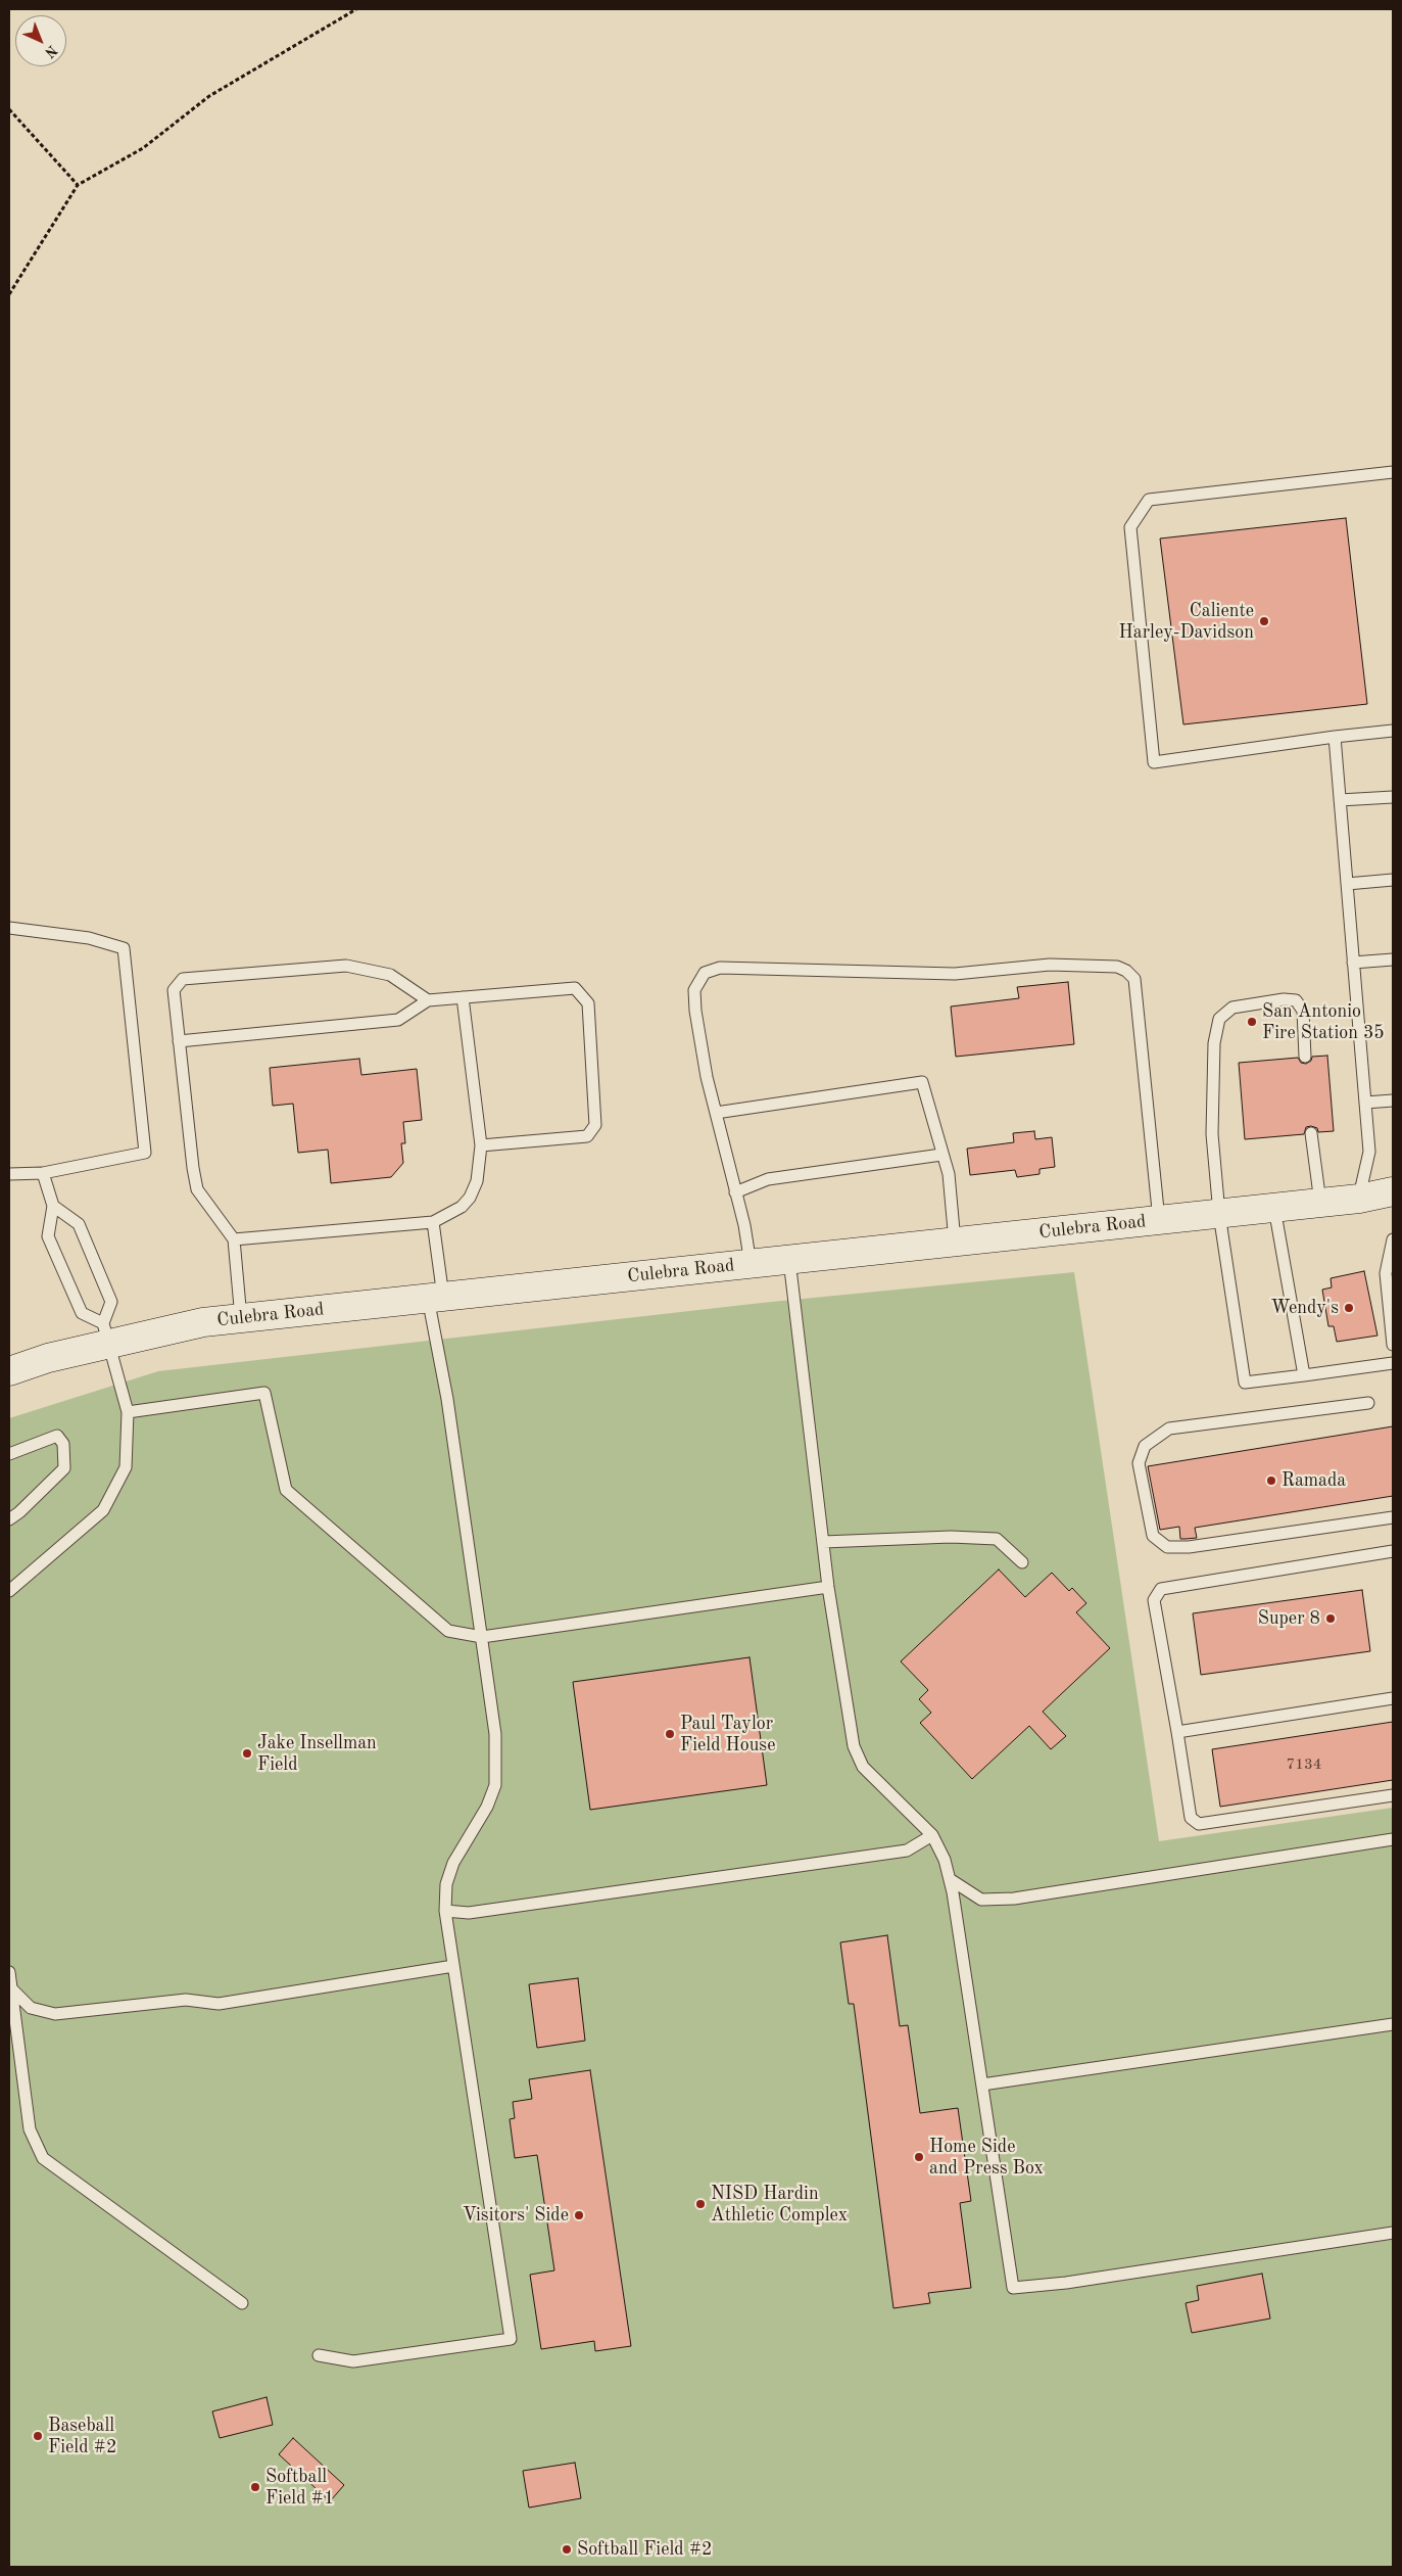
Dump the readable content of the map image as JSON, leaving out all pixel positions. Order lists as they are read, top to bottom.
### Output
{
  "streets": {
    "main road": ["Culebra Road"]
  },
  "places": [
    "Caliente Harley-Davidson",
    "San Antonio Fire Station 35",
    "Wendy's",
    "Ramada",
    "Super 8",
    "Paul Taylor Field House",
    "Jake Insellman Field",
    "Home Side and Press Box",
    "NISD Hardin Athletic Complex",
    "Visitors' Side",
    "Baseball Field #2",
    "Softball Field #1",
    "Softball Field #2"
  ],
  "house_numbers": ["7134"],
  "north": "bottom right"
}
